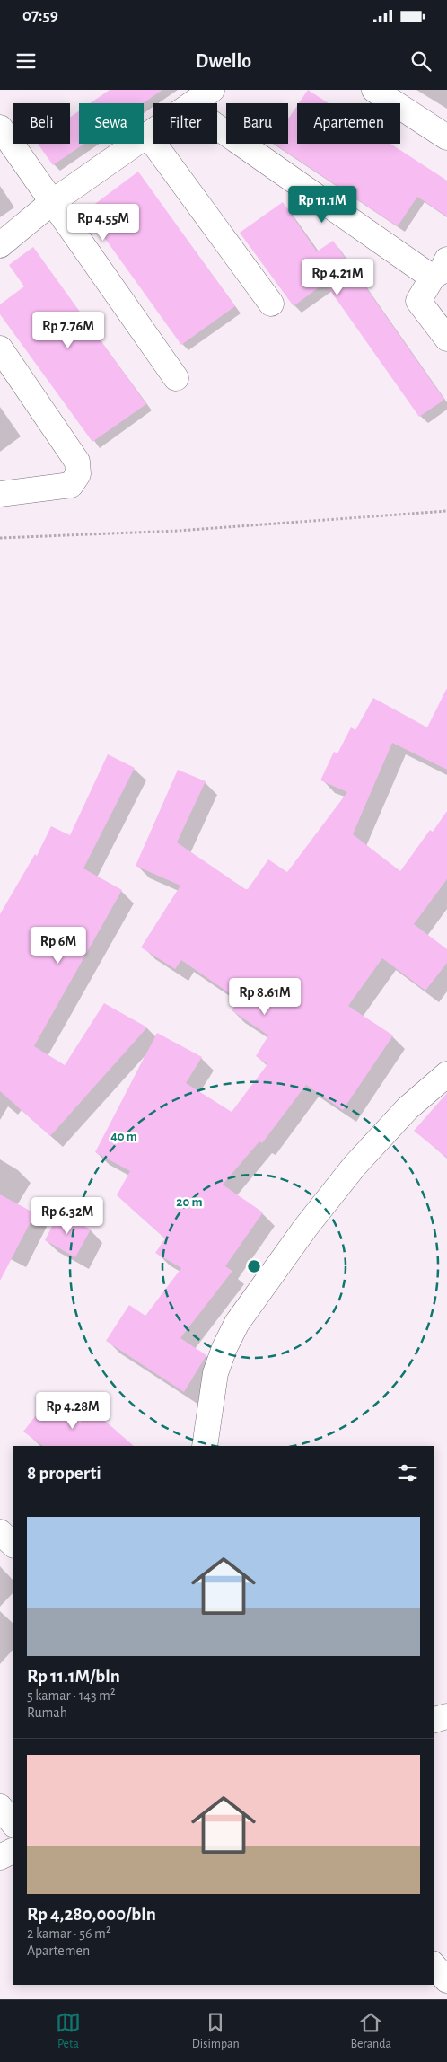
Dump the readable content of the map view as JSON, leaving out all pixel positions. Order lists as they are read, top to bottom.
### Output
{
  "page": {
    "status": "07:59",
    "header": "Dwello",
    "chip": [
      "Beli",
      "Sewa",
      "Filter",
      "Baru",
      "Apartemen"
    ],
    "price": [
      "Rp 11.1M",
      "Rp 4.55M",
      "Rp 4.21M",
      "Rp 7.76M",
      "Rp 6M",
      "Rp 8.61M",
      "Rp 6.32M",
      "Rp 4.28M"
    ],
    "heading": "8 properti",
    "list": [
      {
        "name": "Rp 11.1M/bln",
        "note": "5 kamar · 143 m² · Rumah"
      },
      {
        "name": "Rp 4,280,000/bln",
        "note": "2 kamar · 56 m² · Apartemen"
      }
    ],
    "tabs": ["Peta", "Disimpan", "Beranda"]
  },
  "rings": ["40 m", "20 m"]
}
